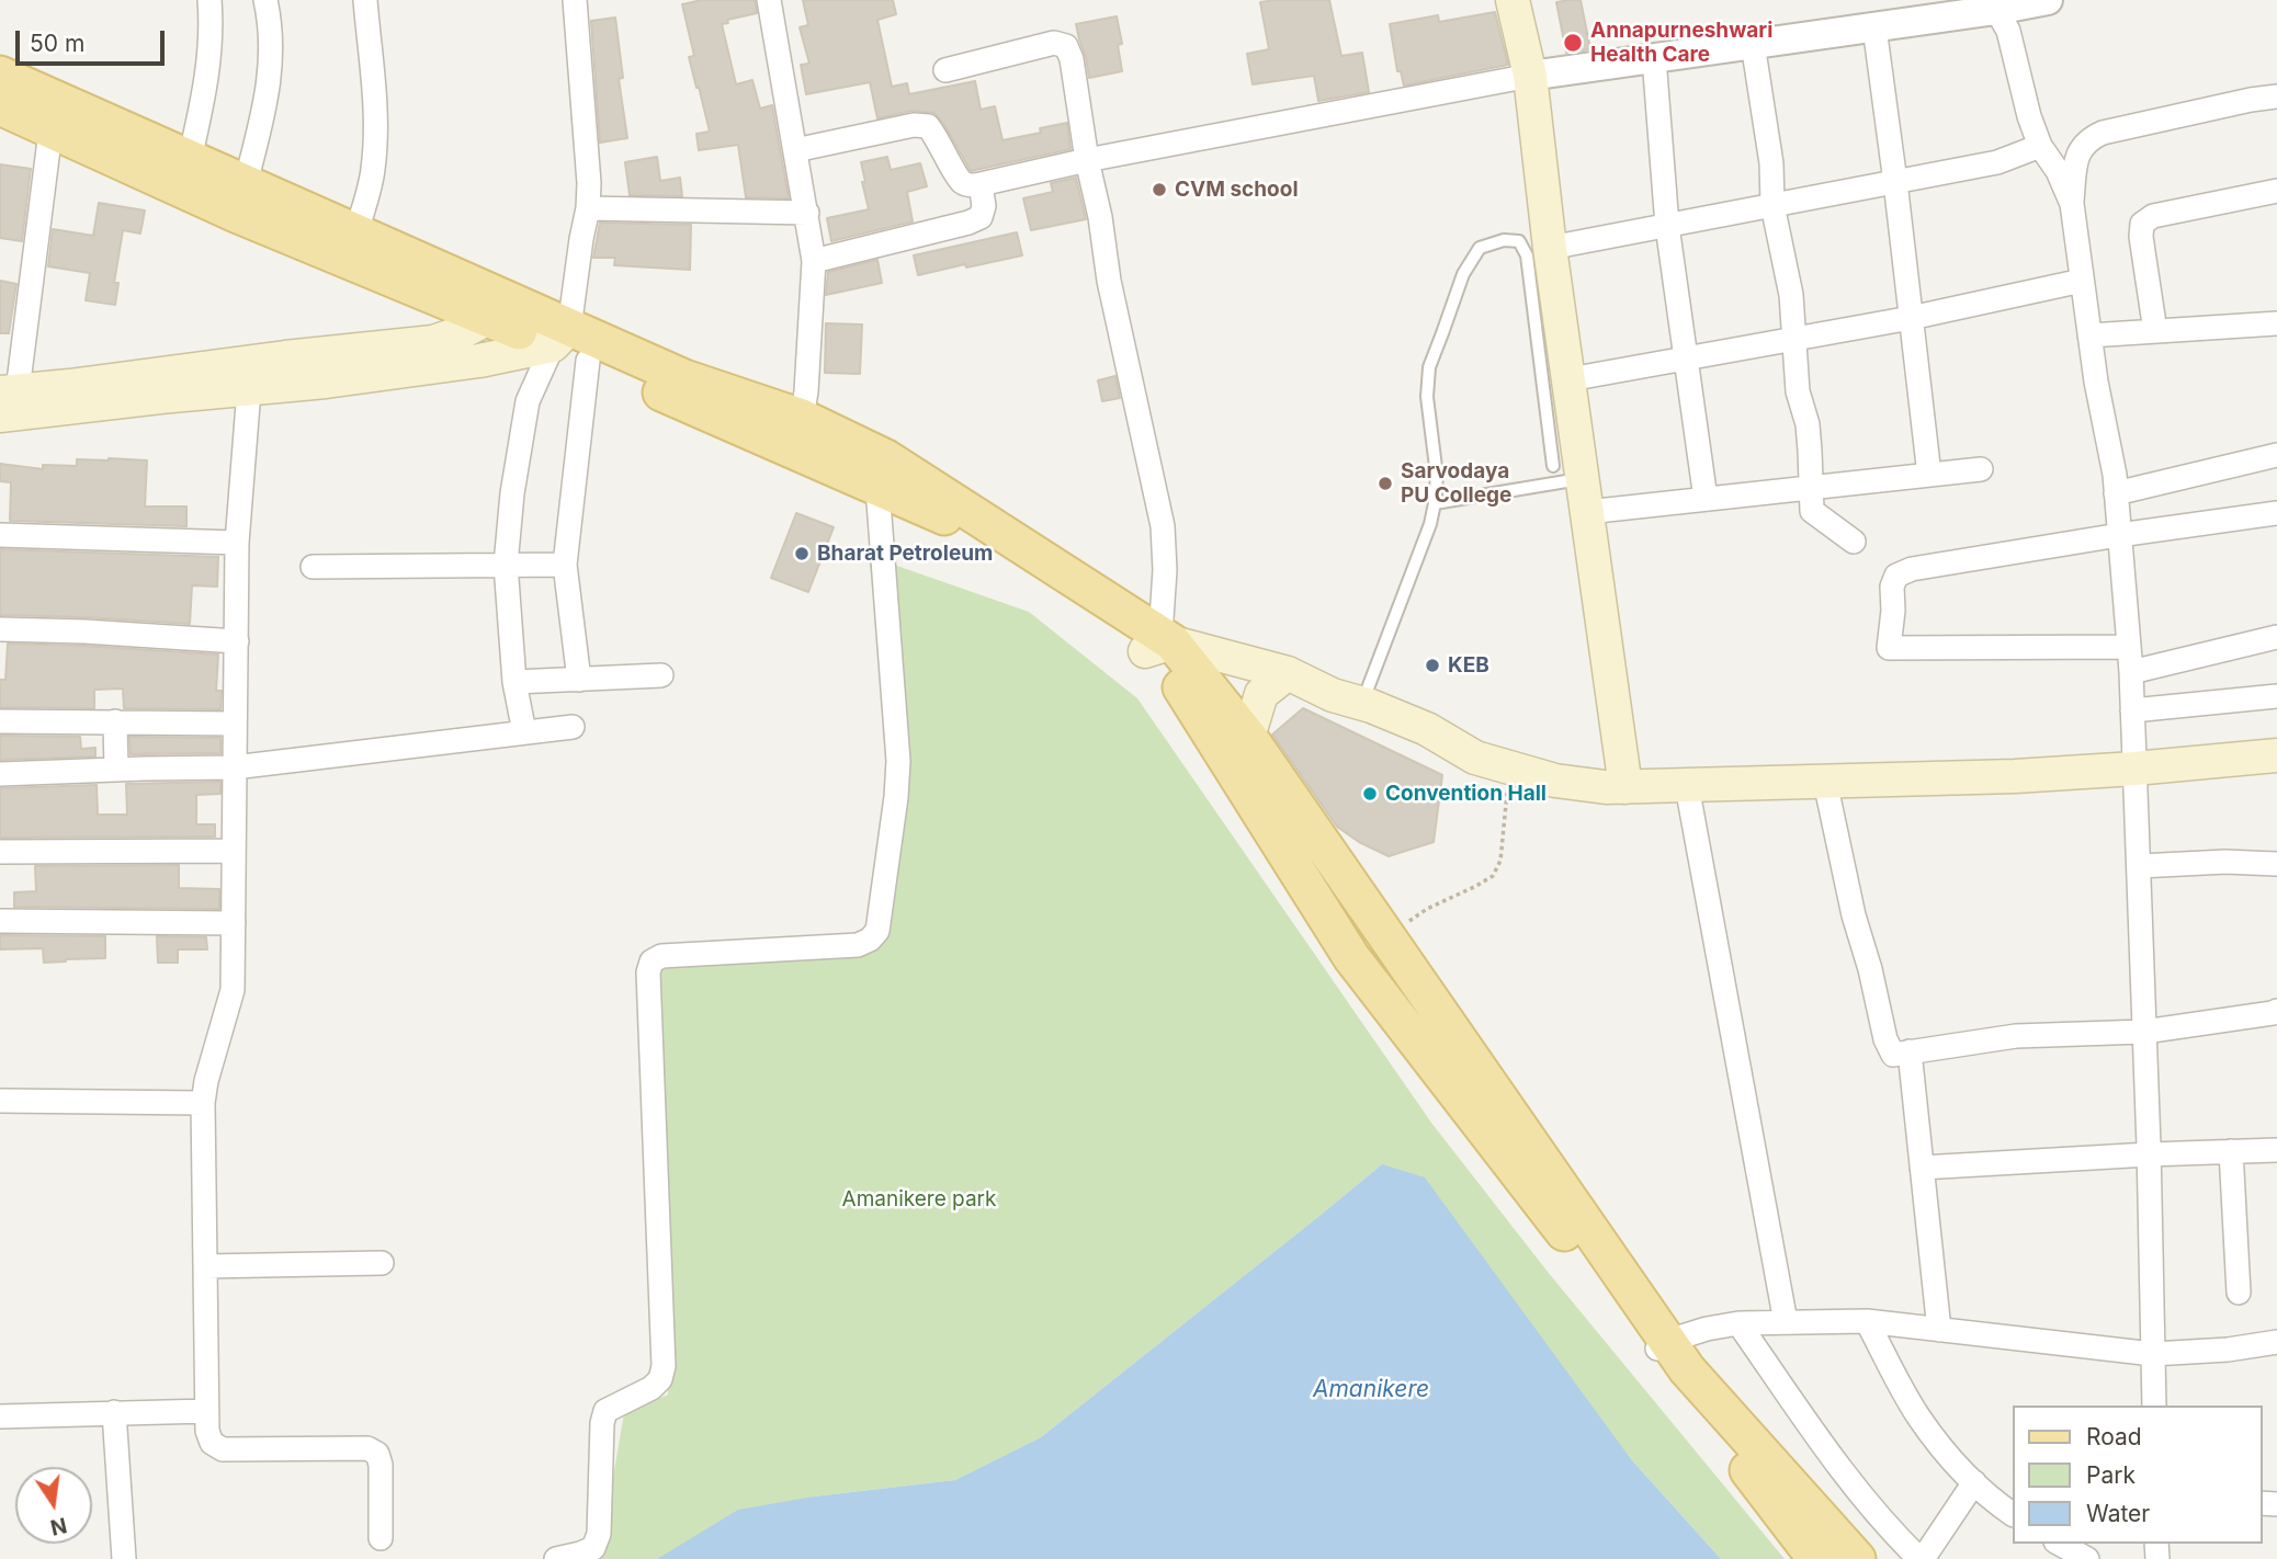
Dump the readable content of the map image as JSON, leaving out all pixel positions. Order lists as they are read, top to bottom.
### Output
{
  "water": ["Amanikere"],
  "parks": ["Amanikere park"],
  "places": [
    "Annapurneshwari Health Care",
    "CVM school",
    "Sarvodaya PU College",
    "Bharat Petroleum",
    "KEB",
    "Convention Hall"
  ],
  "legend": ["Road", "Park", "Water"],
  "scale_bar": "50 m",
  "north": "bottom"
}
